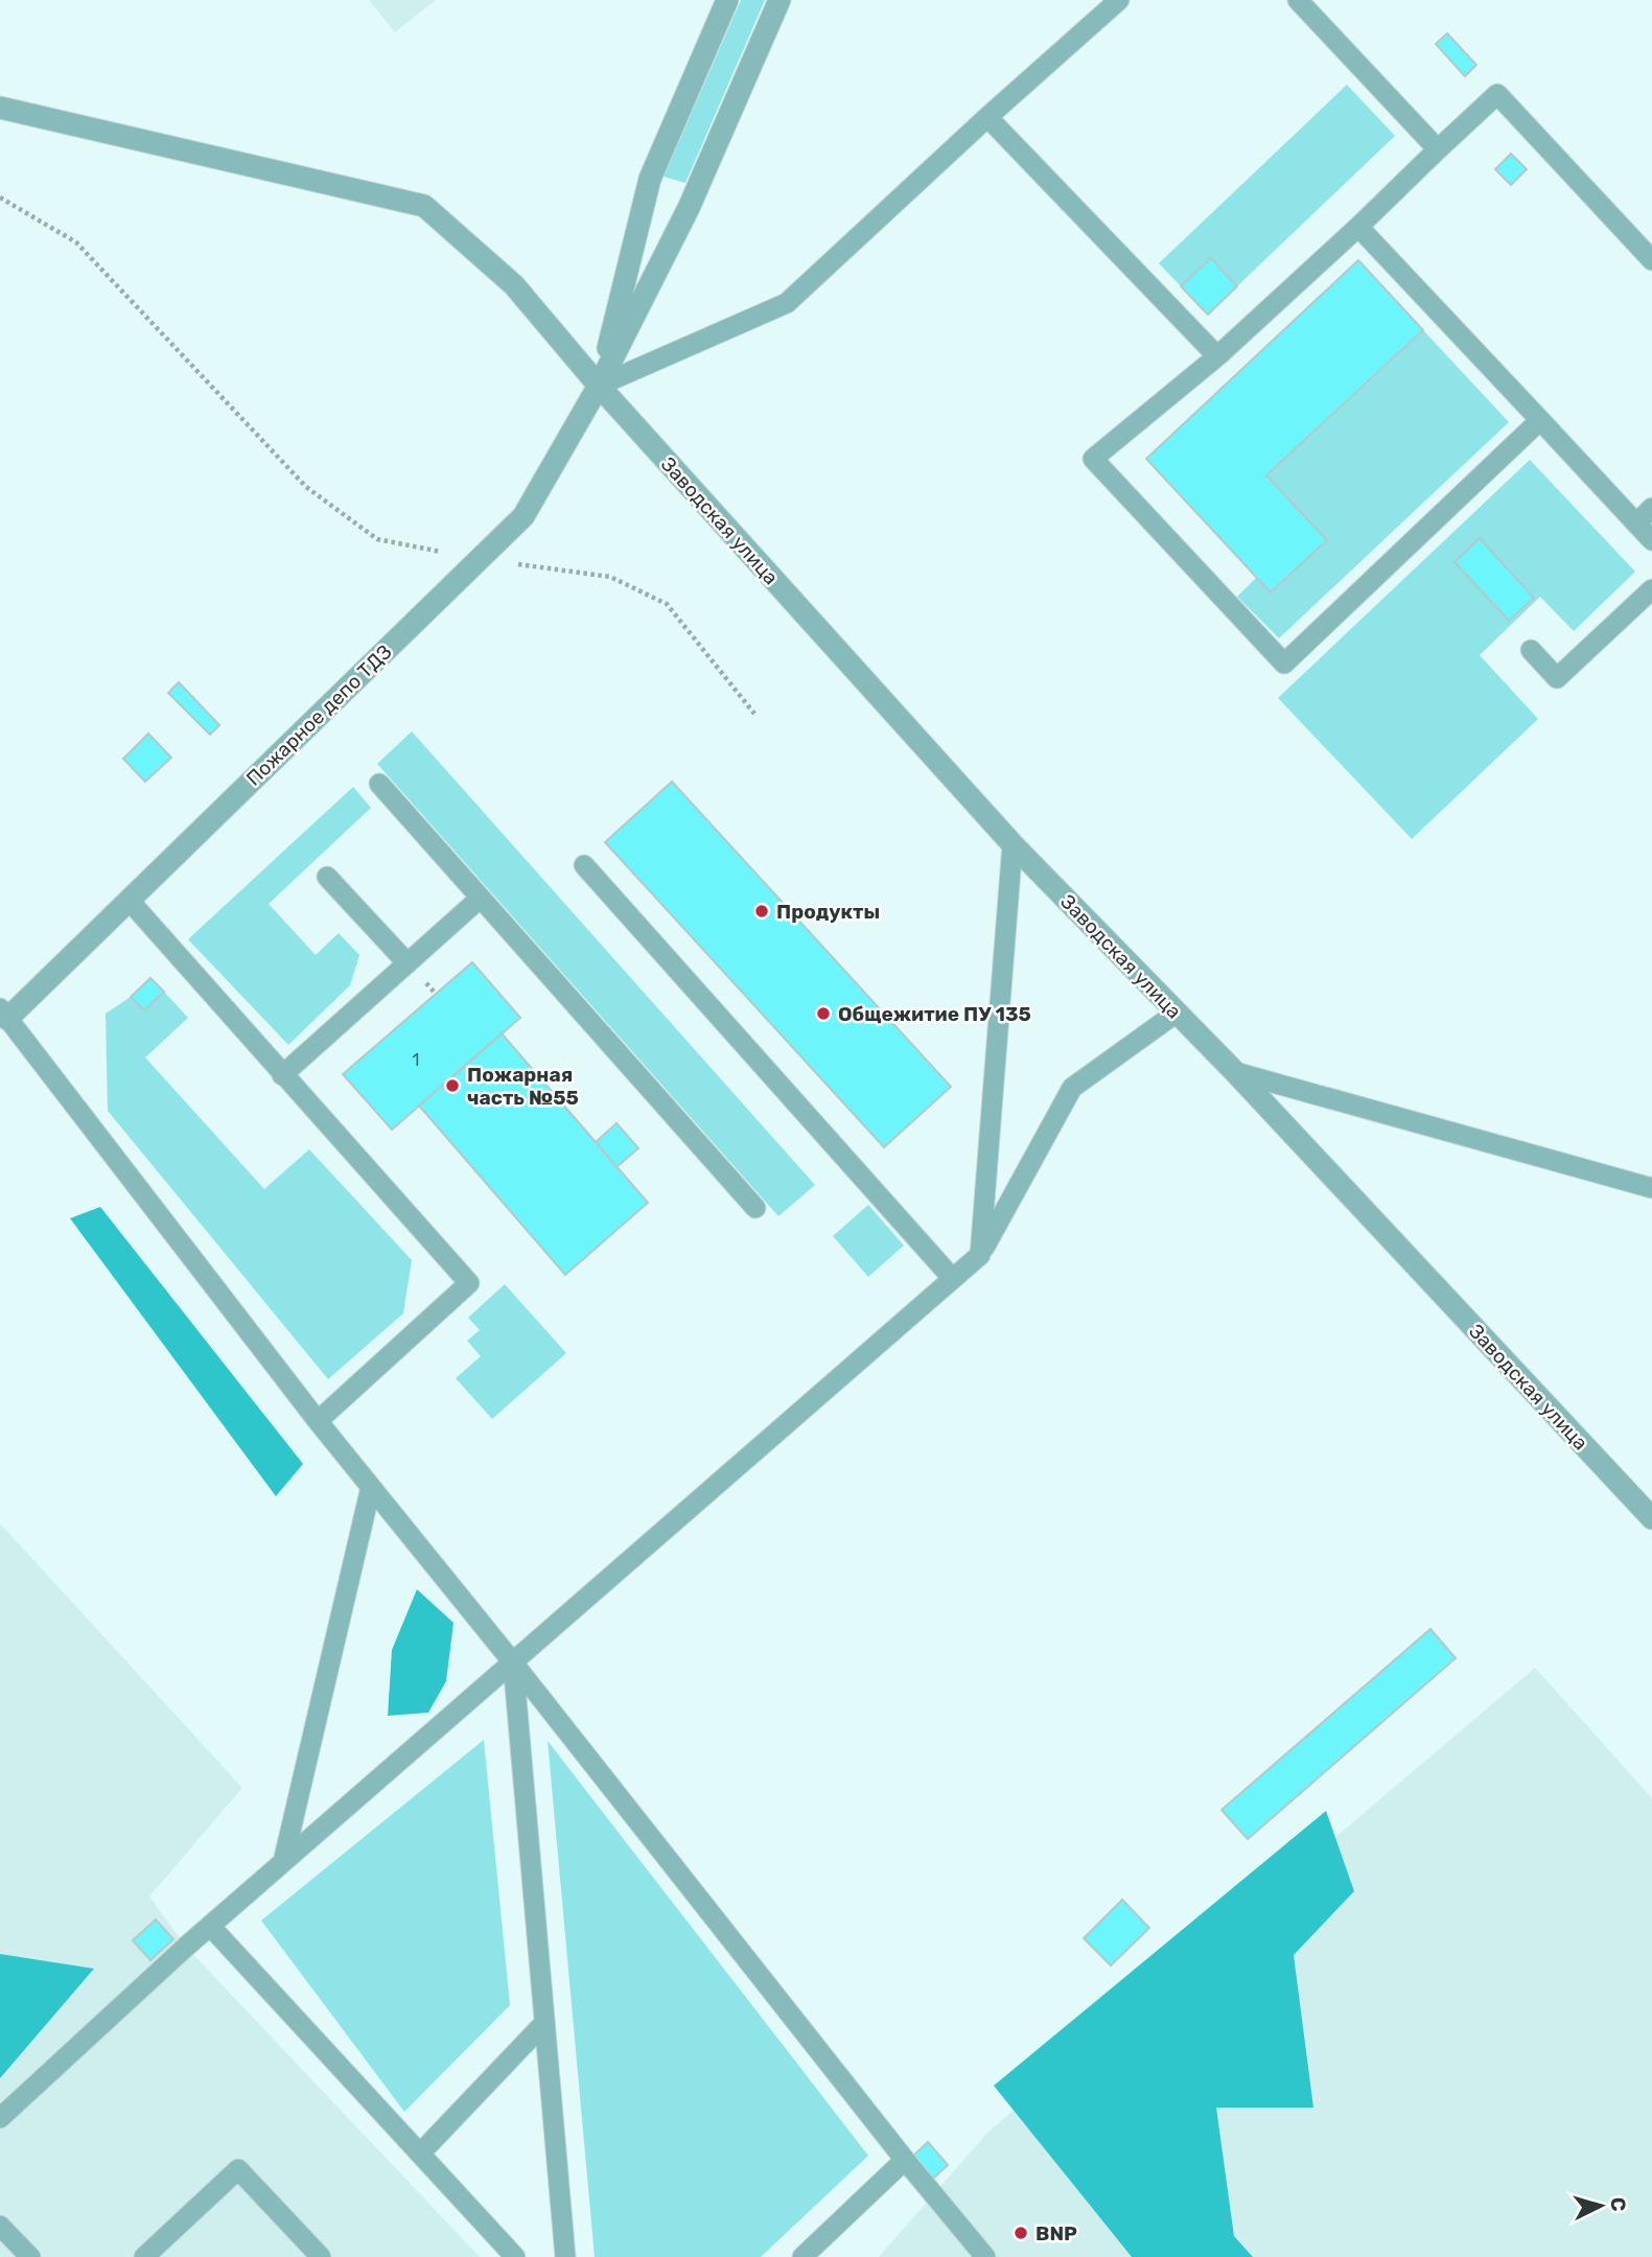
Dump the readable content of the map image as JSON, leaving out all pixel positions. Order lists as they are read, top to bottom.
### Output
{
  "streets": {
    "street": ["Заводская улица", "Пожарное депо ТДЗ"]
  },
  "crossings": [
    ["Заводская улица", "Пожарное депо ТДЗ"]
  ],
  "places": [
    "Продукты",
    "Общежитие ПУ 135",
    "Пожарная часть №55",
    "BNP"
  ],
  "house_numbers": ["1"],
  "north": "right"
}
